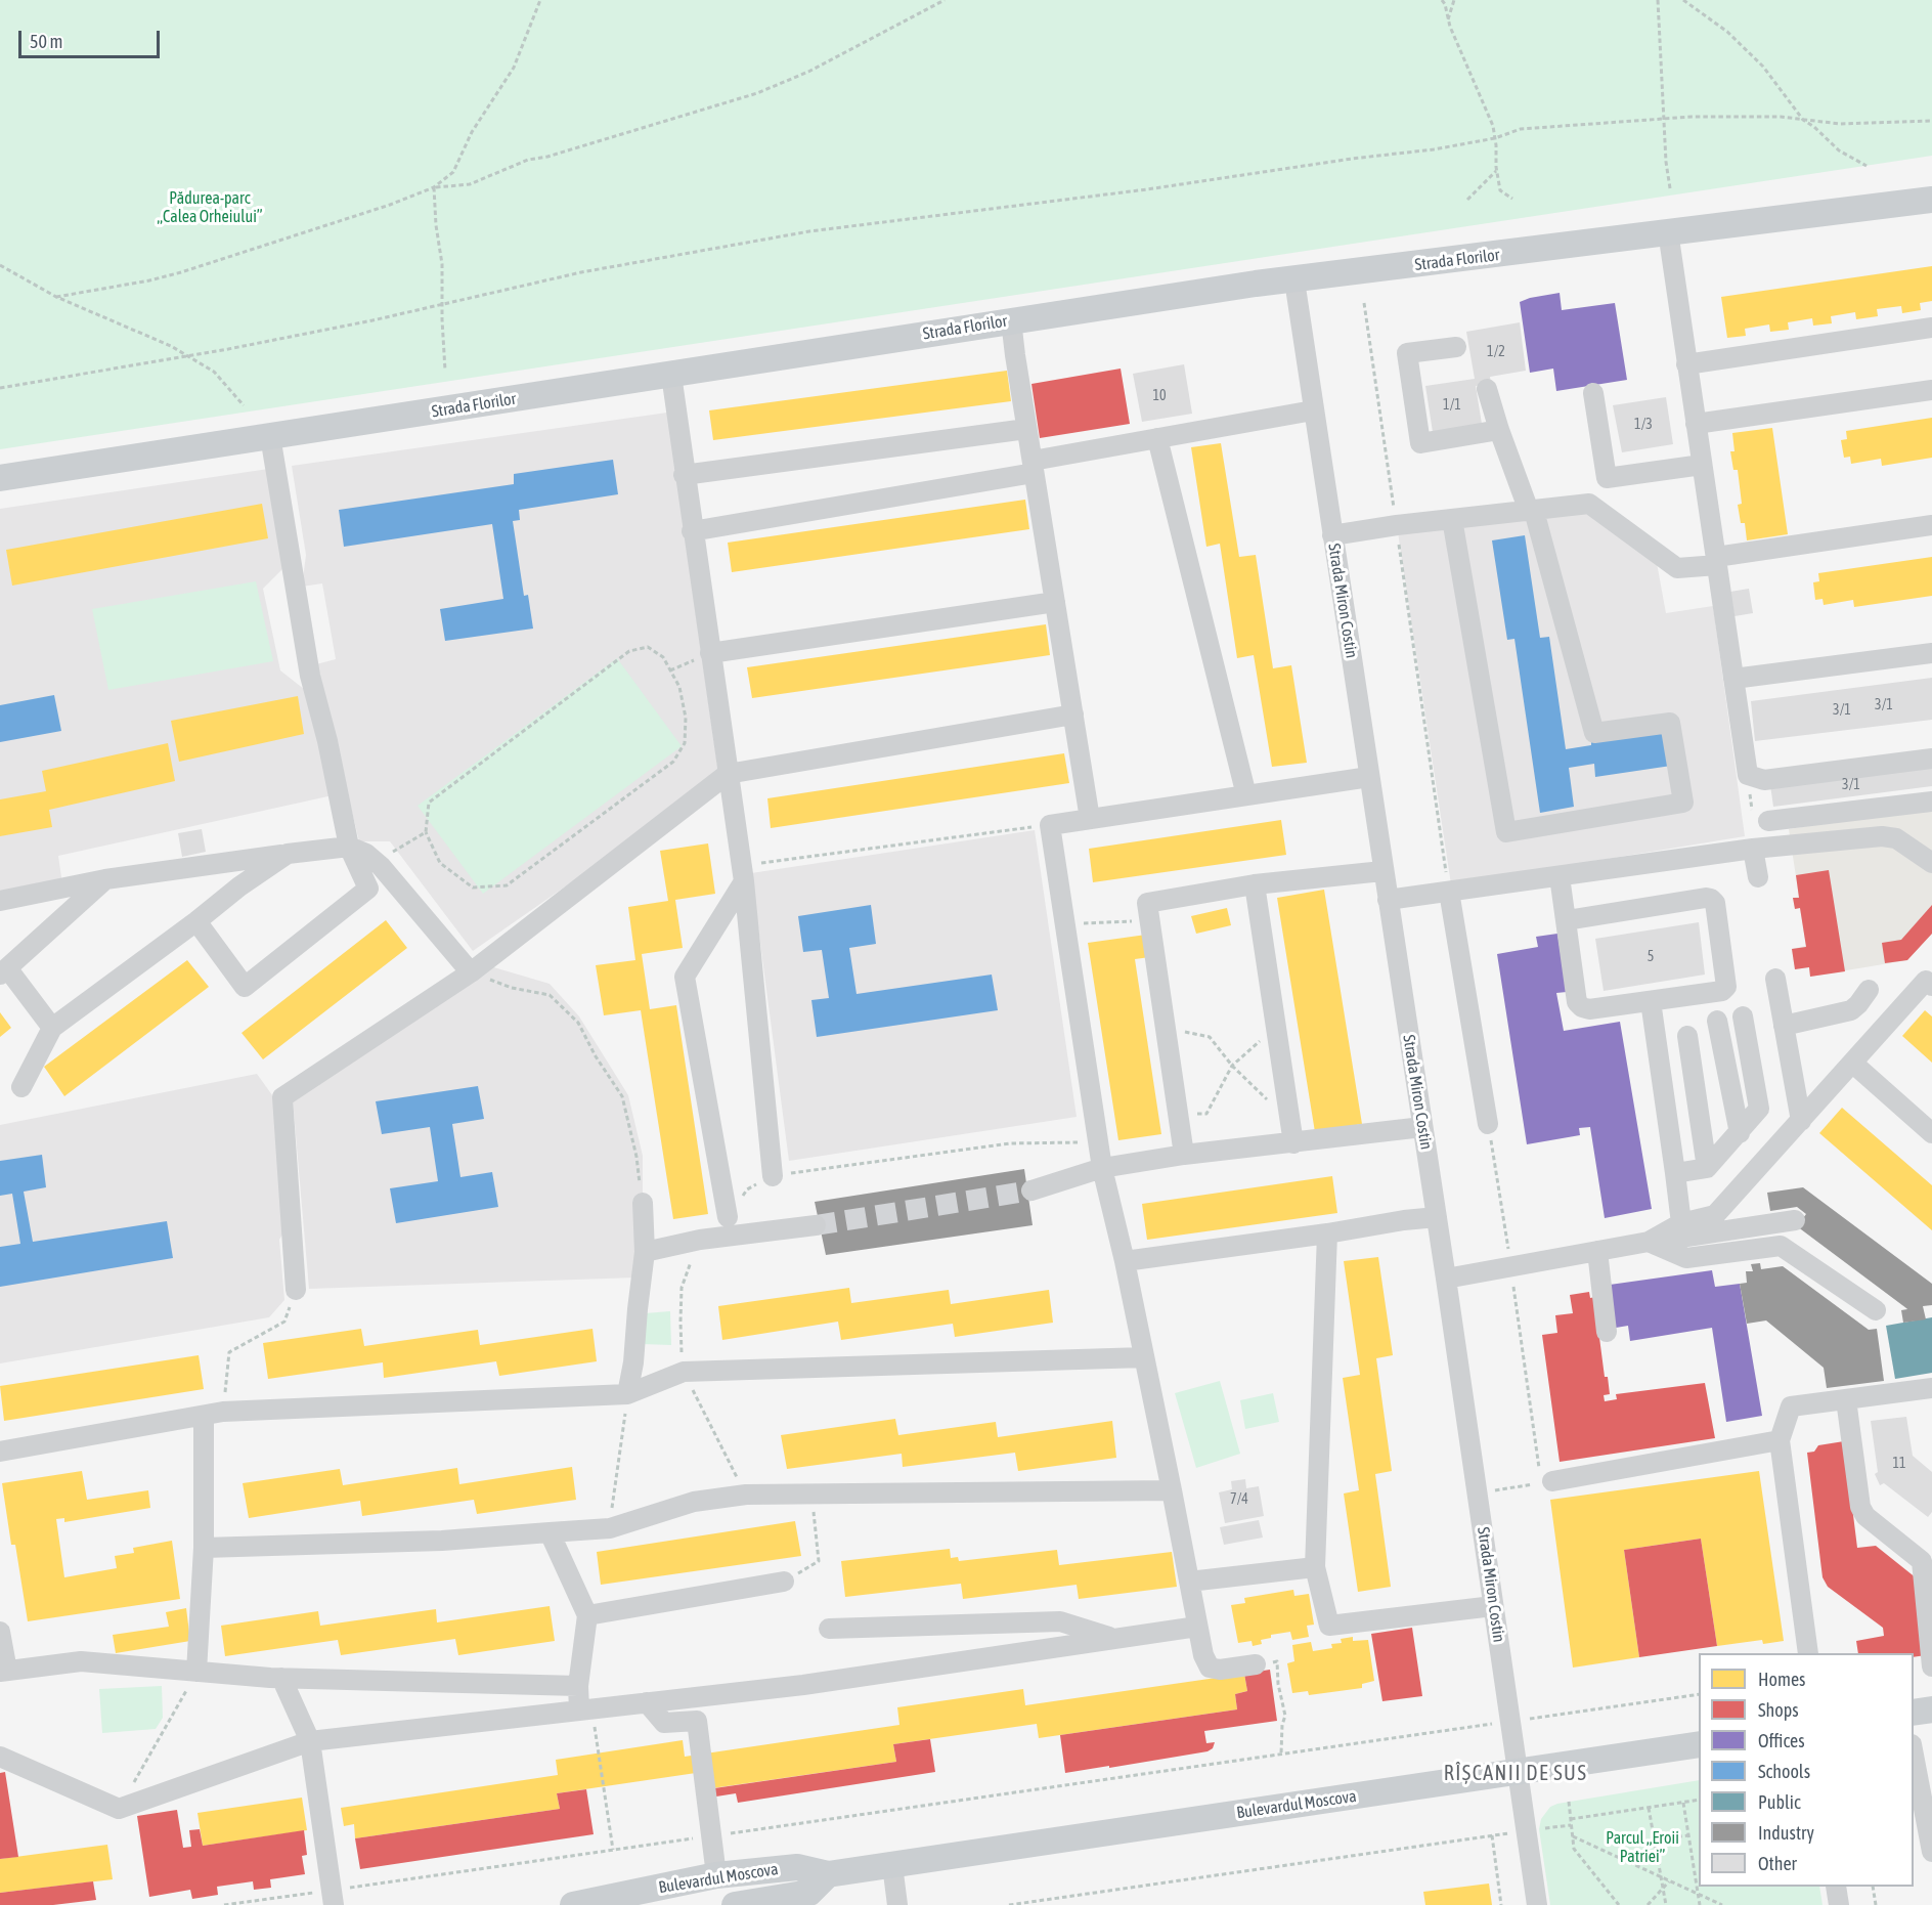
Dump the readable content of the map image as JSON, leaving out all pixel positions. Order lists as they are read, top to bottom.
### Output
{
  "streets": {
    "main road": ["Strada Florilor", "Bulevardul Moscova"],
    "street": ["Strada Miron Costin"]
  },
  "crossings": [
    ["Strada Florilor", "Strada Miron Costin"],
    ["Strada Miron Costin", "Bulevardul Moscova"]
  ],
  "districts": ["RÎȘCANII DE SUS"],
  "parks": ["Pădurea-parc „Calea Orheiului”", "Parcul „Eroii Patriei”"],
  "house_numbers": [
    "1/2",
    "10",
    "1/1",
    "1/3",
    "3/1",
    "3/1",
    "3/1",
    "5",
    "11",
    "7/4"
  ],
  "legend": [
    "Homes",
    "Shops",
    "Offices",
    "Schools",
    "Public",
    "Industry",
    "Other"
  ],
  "scale_bar": "50 m"
}
